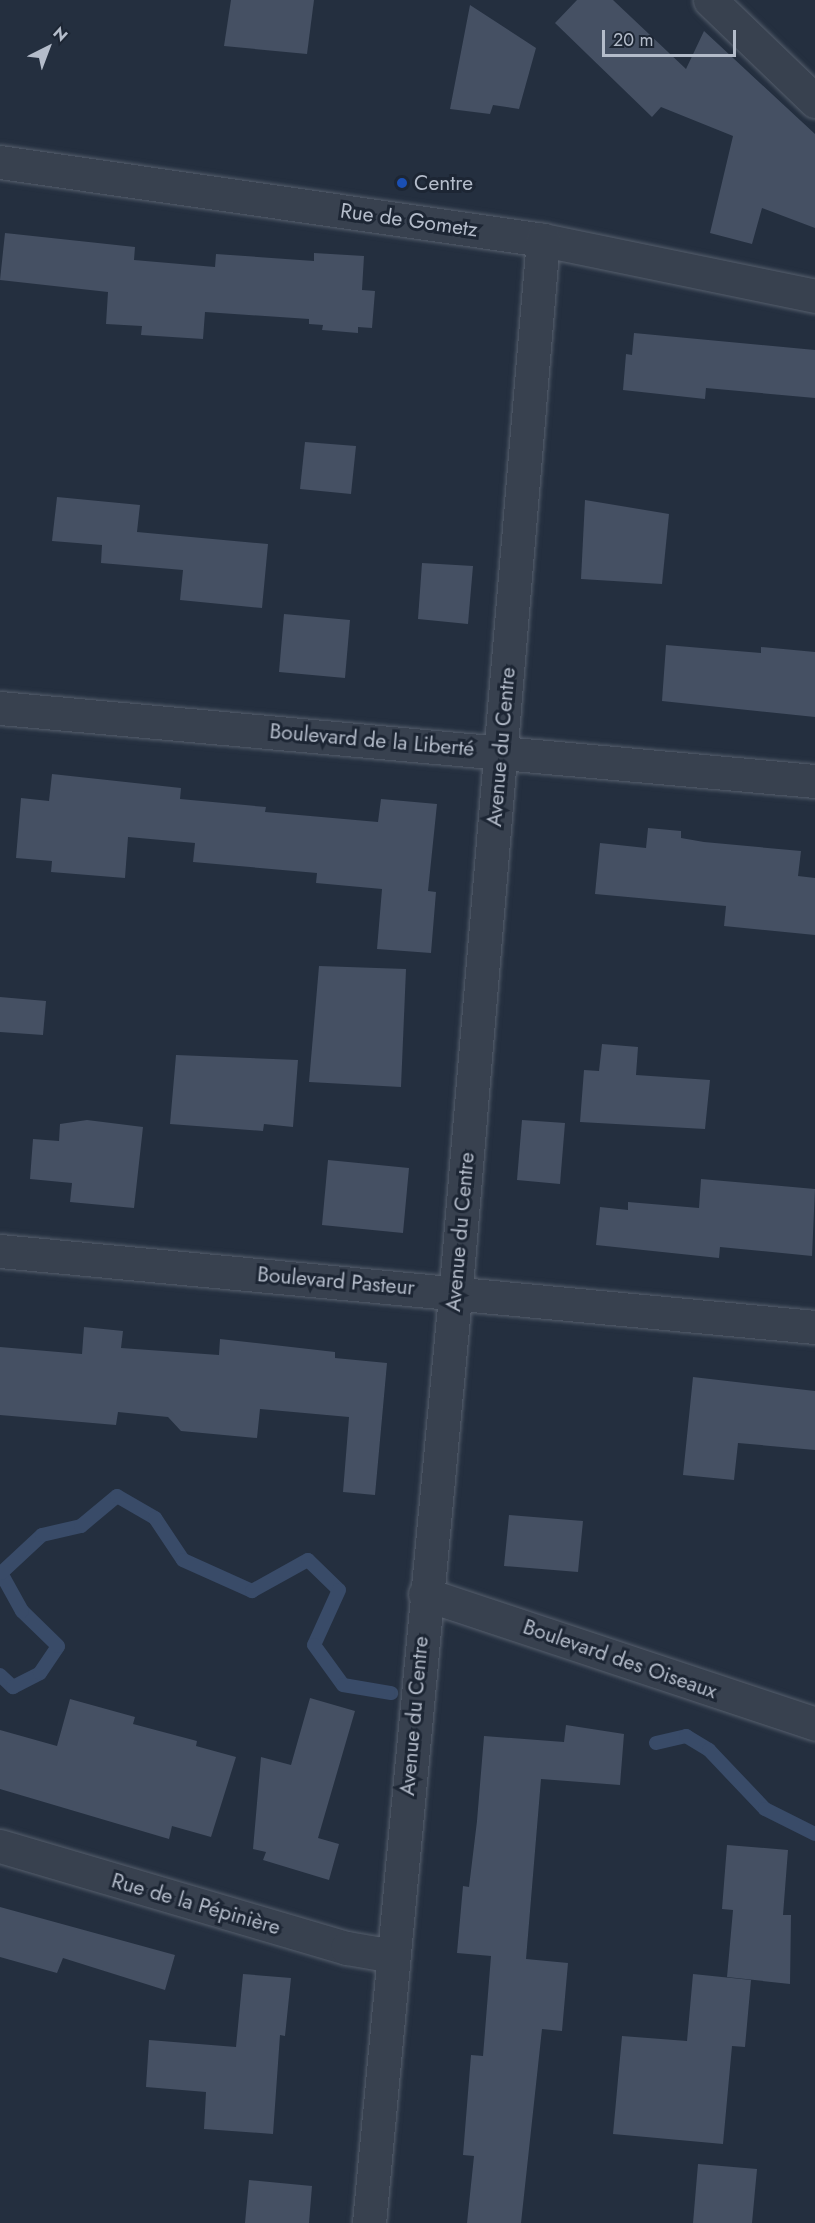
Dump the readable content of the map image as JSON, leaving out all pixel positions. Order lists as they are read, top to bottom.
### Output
{
  "streets": {
    "street": [
      "Rue de Gometz",
      "Boulevard de la Liberté",
      "Avenue du Centre",
      "Boulevard Pasteur",
      "Boulevard des Oiseaux",
      "Rue de la Pépinière"
    ]
  },
  "crossings": [
    ["Rue de Gometz", "Avenue du Centre"],
    ["Boulevard de la Liberté", "Avenue du Centre"],
    ["Avenue du Centre", "Boulevard Pasteur"],
    ["Avenue du Centre", "Boulevard des Oiseaux"],
    ["Avenue du Centre", "Rue de la Pépinière"]
  ],
  "places": ["Centre"],
  "scale_bar": "20 m",
  "north": "top right"
}
